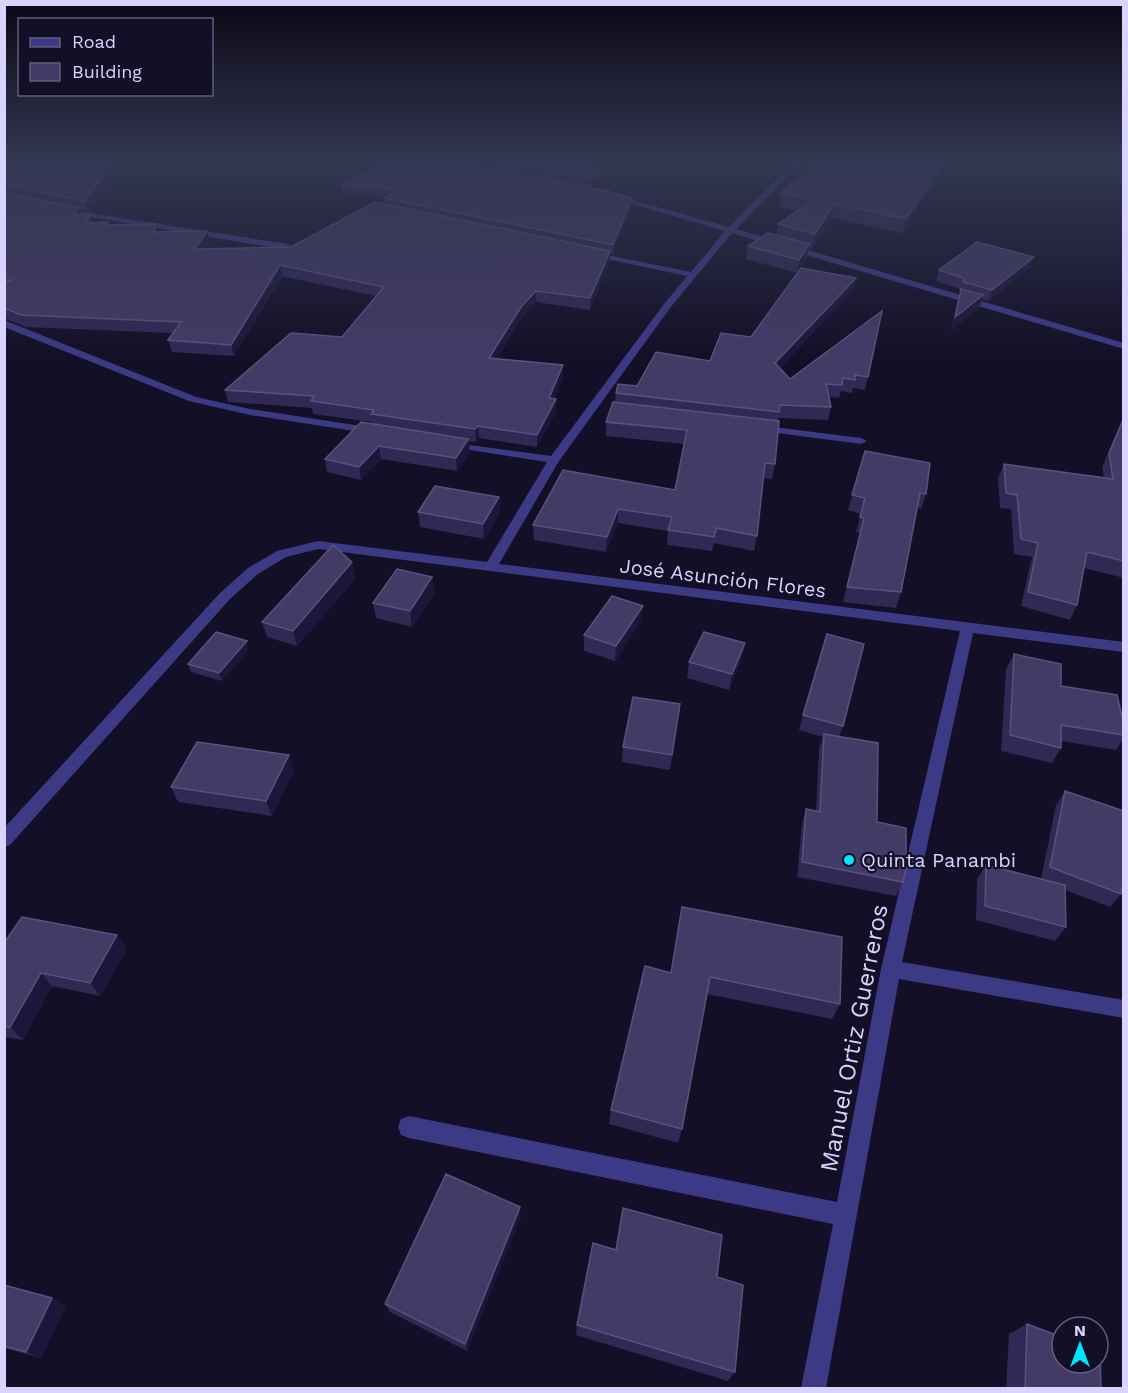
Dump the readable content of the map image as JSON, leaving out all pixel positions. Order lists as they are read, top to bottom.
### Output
{
  "streets": {
    "street": ["José Asunción Flores", "Manuel Ortiz Guerreros"]
  },
  "crossings": [
    ["José Asunción Flores", "Manuel Ortiz Guerreros"]
  ],
  "places": ["Quinta Panambi"],
  "legend": ["Road", "Building"],
  "north": "top"
}
